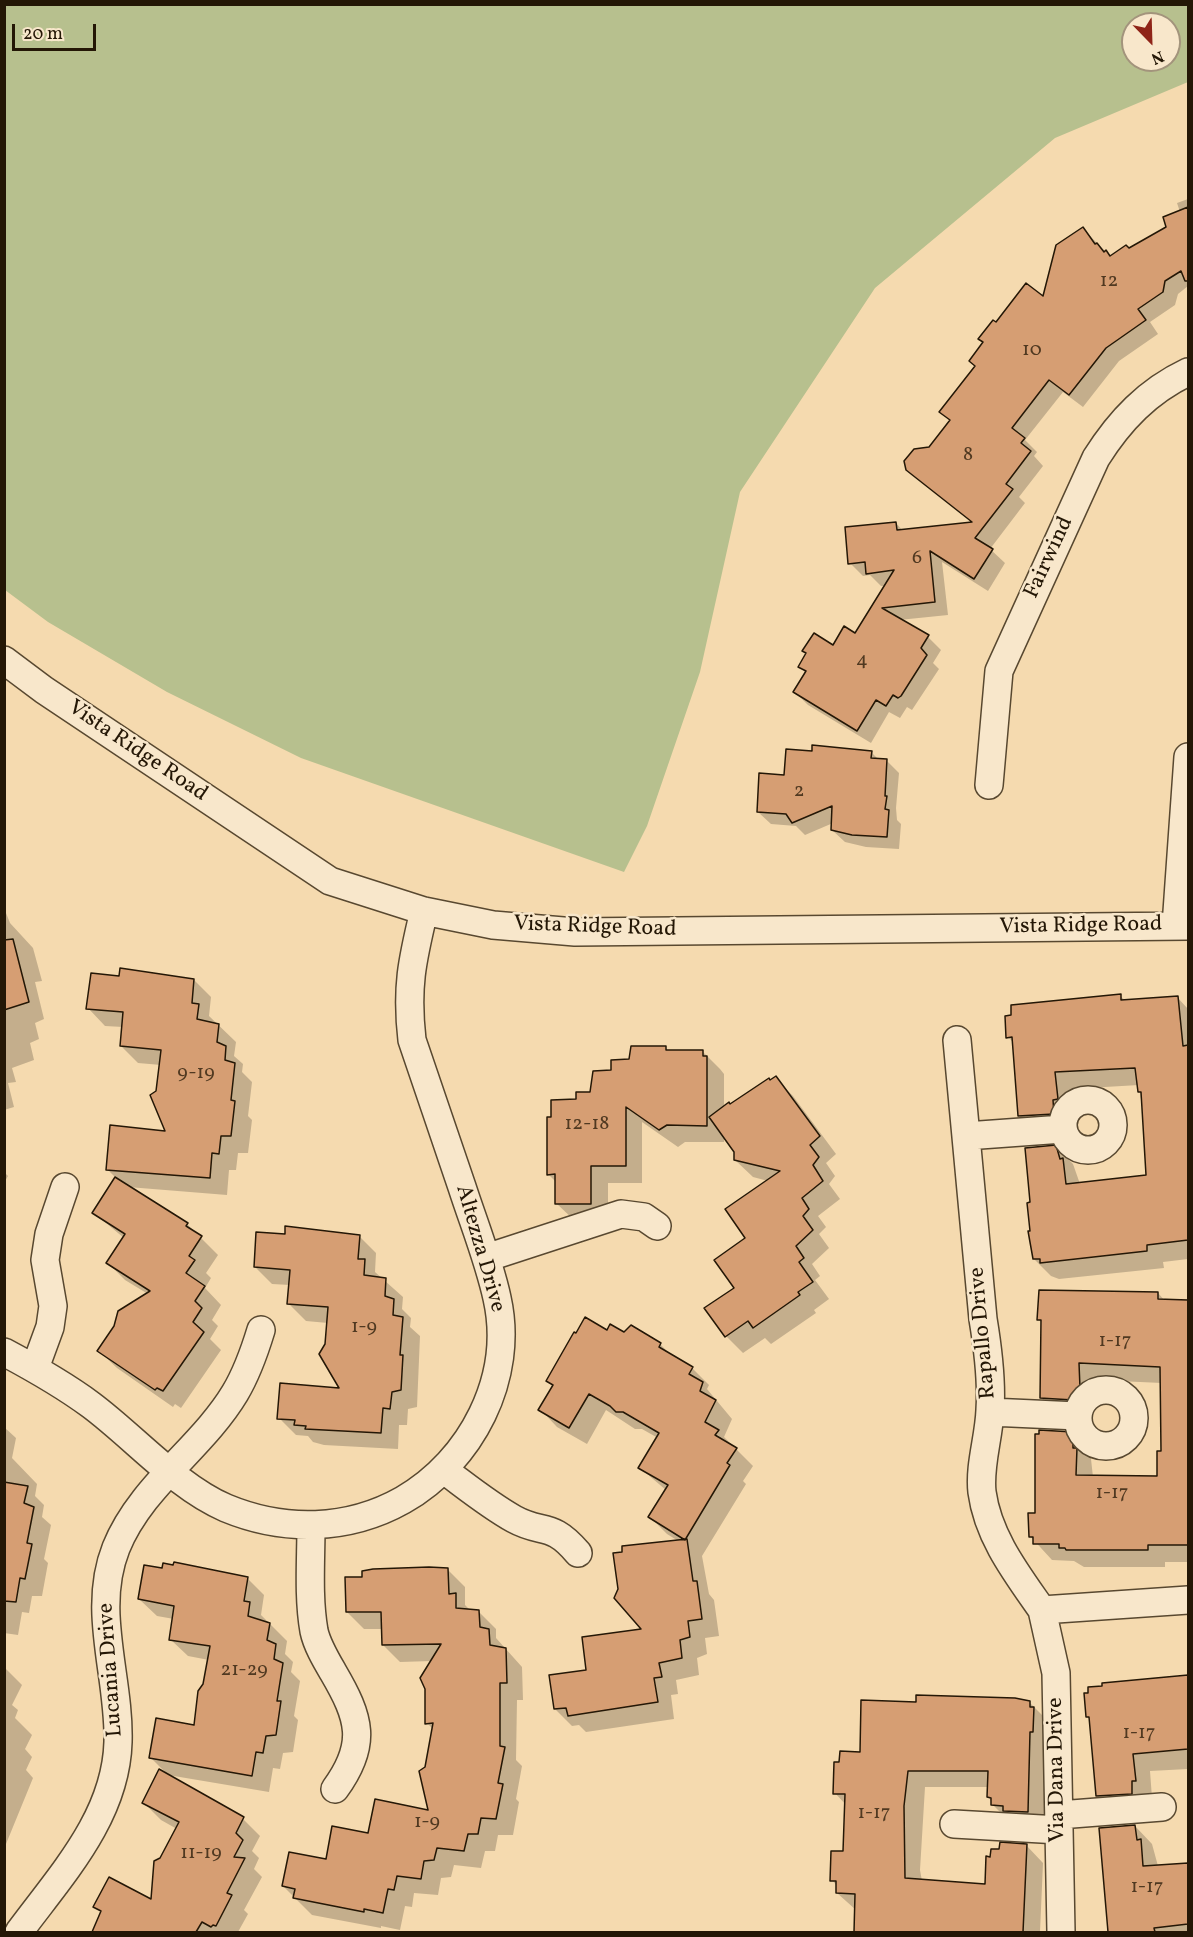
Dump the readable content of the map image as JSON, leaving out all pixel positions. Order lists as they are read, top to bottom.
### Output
{
  "streets": {
    "street": [
      "Fairwind",
      "Vista Ridge Road",
      "Altezza Drive",
      "Rapallo Drive",
      "Lucania Drive",
      "Via Dana Drive"
    ]
  },
  "crossings": [
    ["Vista Ridge Road", "Altezza Drive"],
    ["Altezza Drive", "Lucania Drive"],
    ["Rapallo Drive", "Via Dana Drive"]
  ],
  "house_numbers": [
    "12",
    "10",
    "8",
    "6",
    "4",
    "2",
    "9-19",
    "12-18",
    "1-9",
    "1-17",
    "1-17",
    "21-29",
    "1-17",
    "1-17",
    "1-9",
    "11-19",
    "1-17"
  ],
  "scale_bar": "20 m",
  "north": "bottom right"
}
